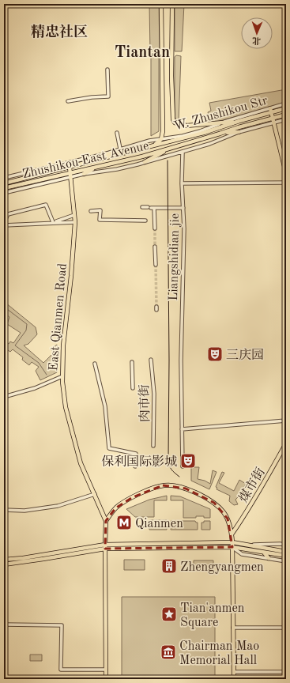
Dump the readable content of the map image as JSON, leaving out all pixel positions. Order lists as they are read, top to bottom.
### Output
{
  "streets": {
    "main road": [
      "W. Zhushikou Str",
      "Zhushikou East Avenue",
      "East Qianmen Road",
      "煤市街"
    ],
    "street": ["Liangshidian jie", "肉市街"]
  },
  "crossings": [
    ["W. Zhushikou Str", "Zhushikou East Avenue"],
    ["Zhushikou East Avenue", "Liangshidian jie"],
    ["Zhushikou East Avenue", "East Qianmen Road"]
  ],
  "districts": ["精忠社区", "Tiantan"],
  "places": {
    "theatre": ["三庆园", "保利国际影城"],
    "metro station": ["Qianmen"],
    "building": ["Zhengyangmen"],
    "place": ["Tian'anmen Square"],
    "museum": ["Chairman Mao Memorial Hall"]
  },
  "north": "bottom"
}
